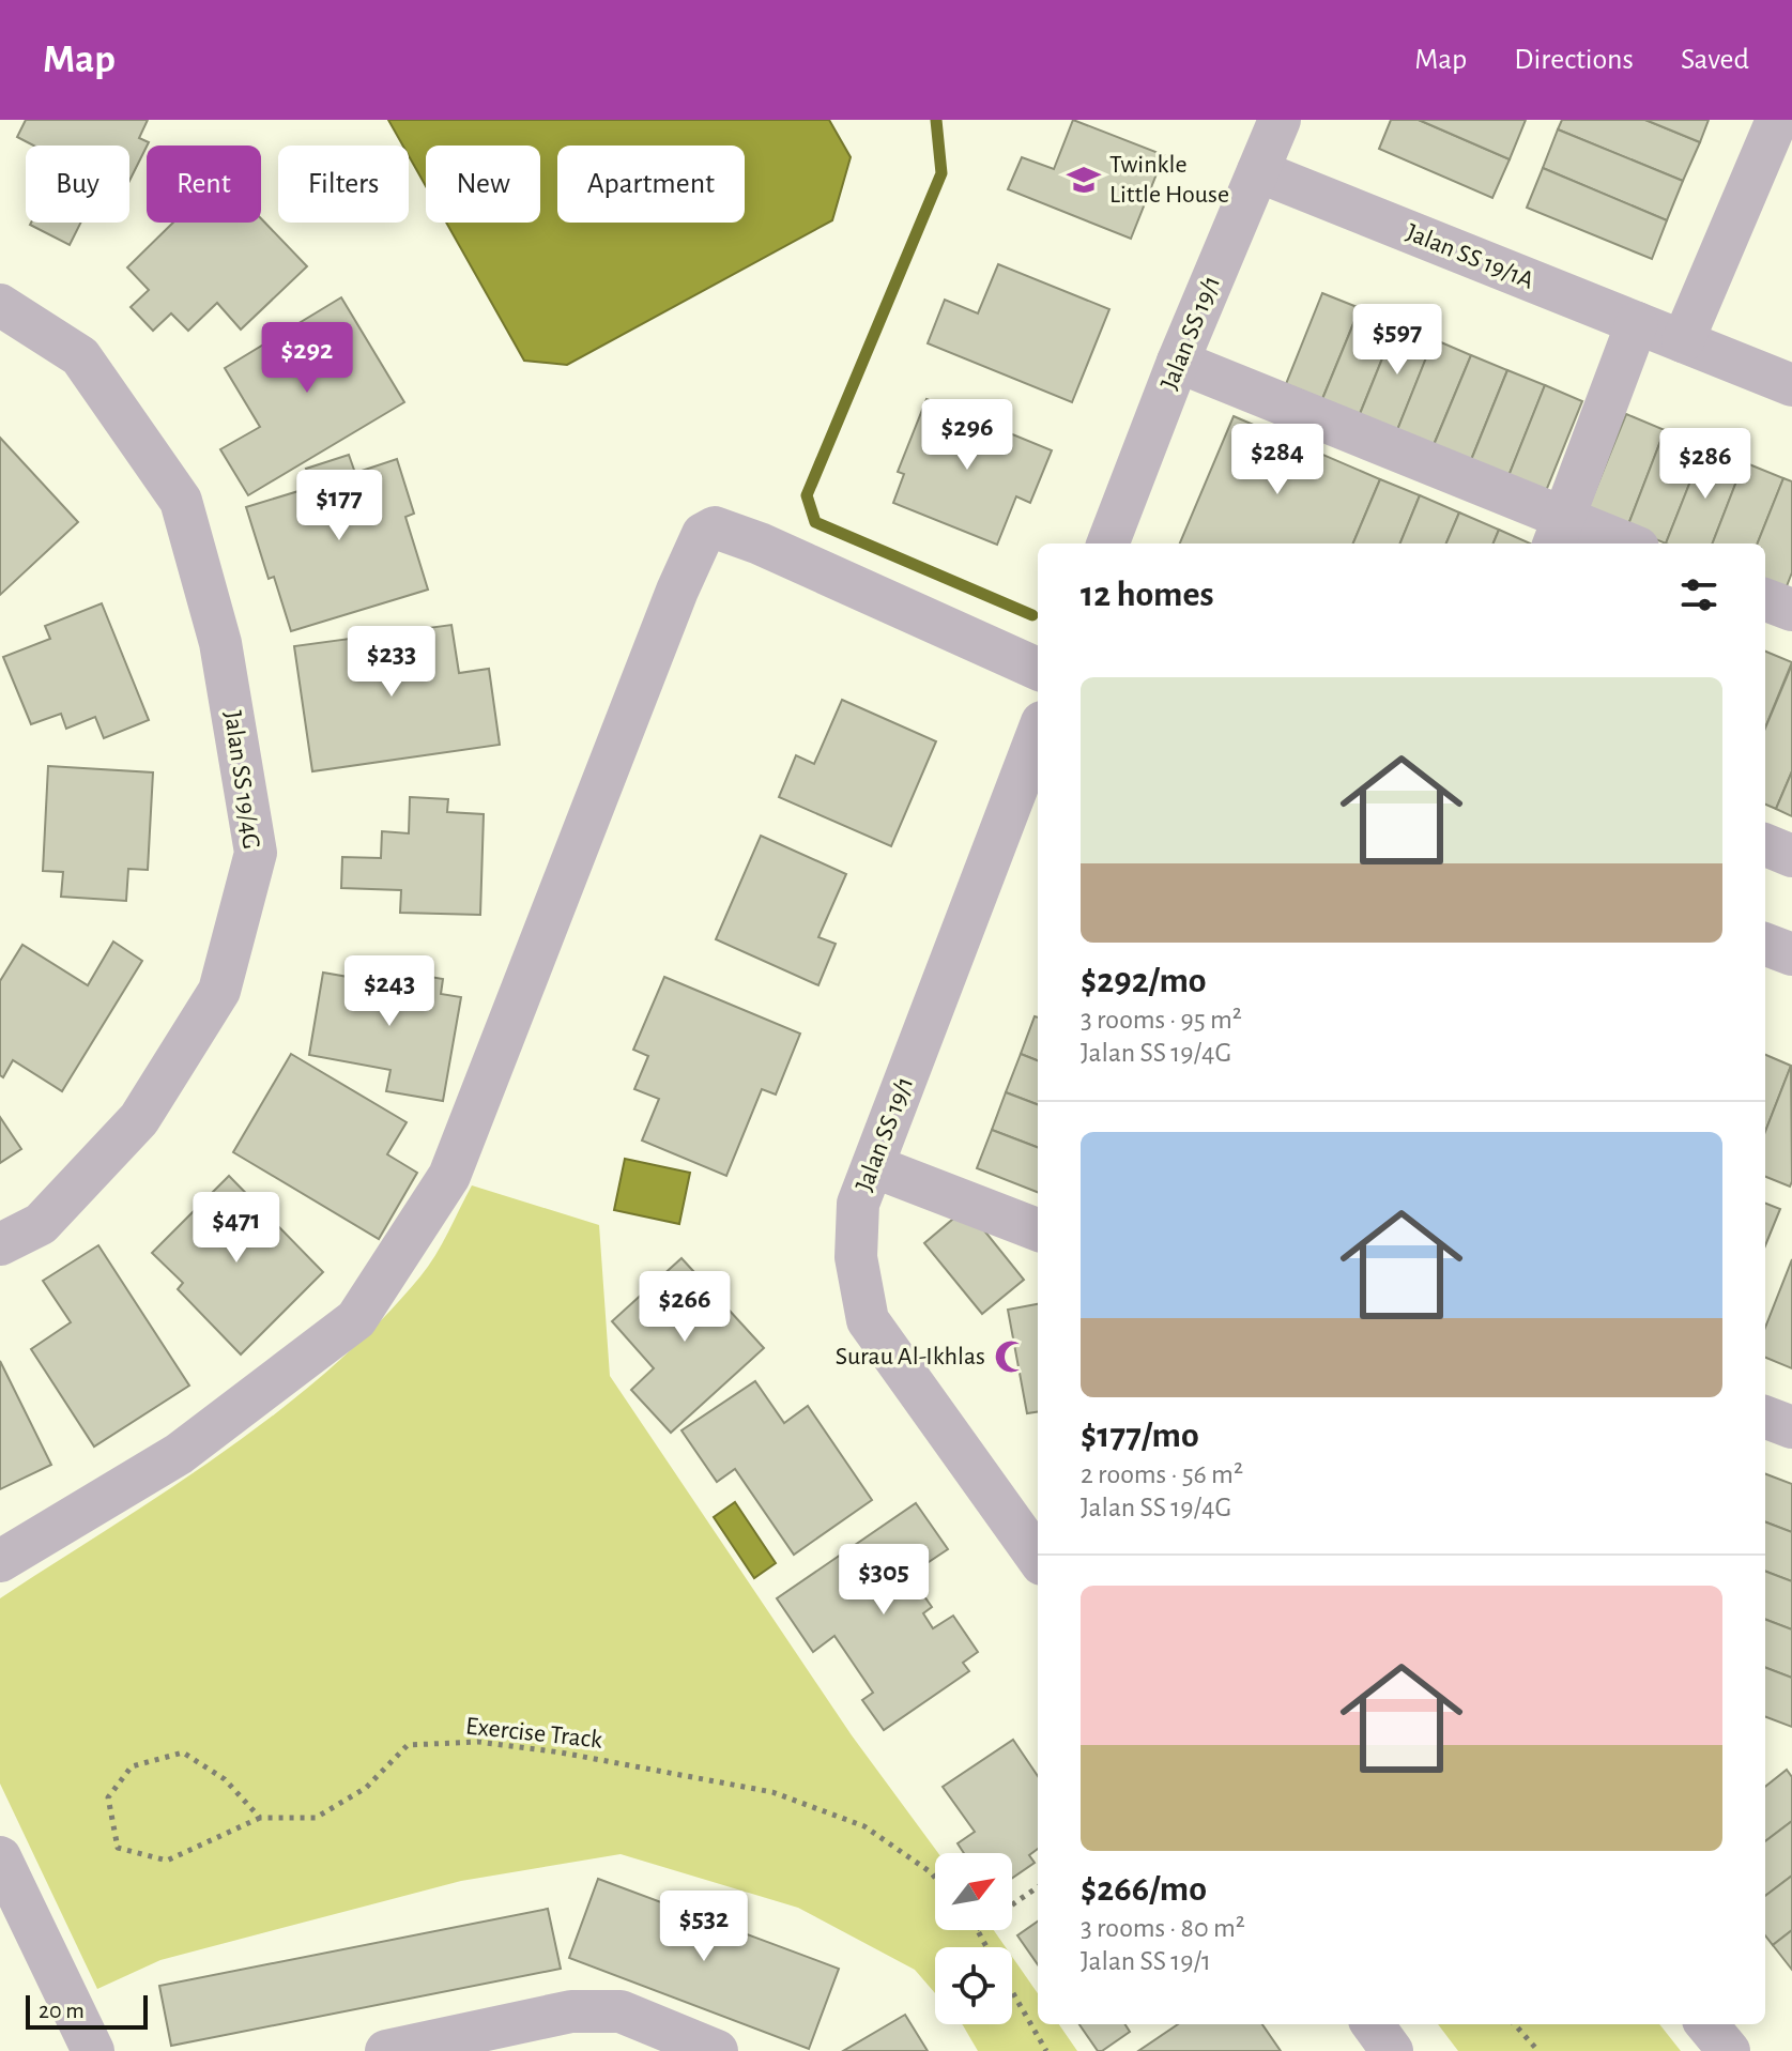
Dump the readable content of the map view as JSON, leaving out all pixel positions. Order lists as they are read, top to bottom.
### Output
{
  "streets": {
    "street": ["Jalan SS 19/1A", "Jalan SS 19/1", "Jalan SS 19/4G"],
    "path": ["Exercise Track"]
  },
  "crossings": [
    ["Jalan SS 19/1A", "Jalan SS 19/1"]
  ],
  "places": {
    "school or university": ["Twinkle Little House"],
    "mosque": ["Surau Al-Ikhlas"]
  },
  "scale_bar": "20 m",
  "north": "top right",
  "page": {
    "header": "Map",
    "nav": ["Map", "Directions", "Saved"],
    "chip": [
      "Buy",
      "Rent",
      "Filters",
      "New",
      "Apartment"
    ],
    "price": [
      "$597",
      "$292",
      "$296",
      "$284",
      "$286",
      "$177",
      "$233",
      "$243",
      "$471",
      "$266",
      "$305",
      "$532"
    ],
    "heading": "12 homes",
    "list": [
      {
        "name": "$292/mo",
        "note": "3 rooms · 95 m² · Jalan SS 19/4G"
      },
      {
        "name": "$177/mo",
        "note": "2 rooms · 56 m² · Jalan SS 19/4G"
      },
      {
        "name": "$266/mo",
        "note": "3 rooms · 80 m² · Jalan SS 19/1"
      }
    ],
    "scale": "20 m"
  }
}
